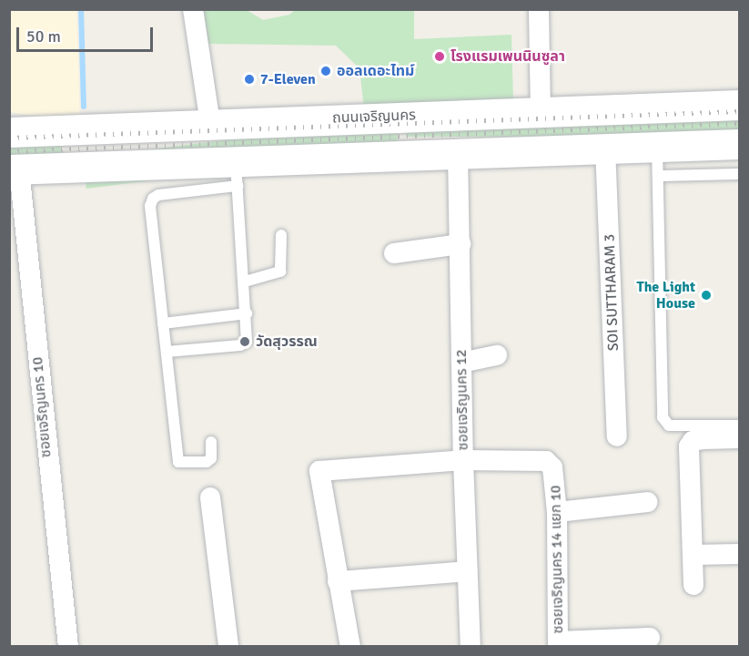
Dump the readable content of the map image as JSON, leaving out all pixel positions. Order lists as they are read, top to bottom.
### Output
{
  "streets": {
    "main road": ["ถนนเจริญนคร"],
    "street": [
      "SOI SUTTHARAM 3",
      "ซอยเจริญนคร 12",
      "ซอยเจริญนคร 10",
      "ซอยเจริญนคร 14 แยก 10"
    ]
  },
  "crossings": [
    ["ซอยเจริญนคร 12", "ซอยเจริญนคร 14 แยก 10"]
  ],
  "places": [
    "โรงแรมเพนนินซูลา",
    "ออลเดอะไทม์",
    "7-Eleven",
    "The Light House",
    "วัดสุวรรณ"
  ],
  "scale_bar": "50 m"
}
